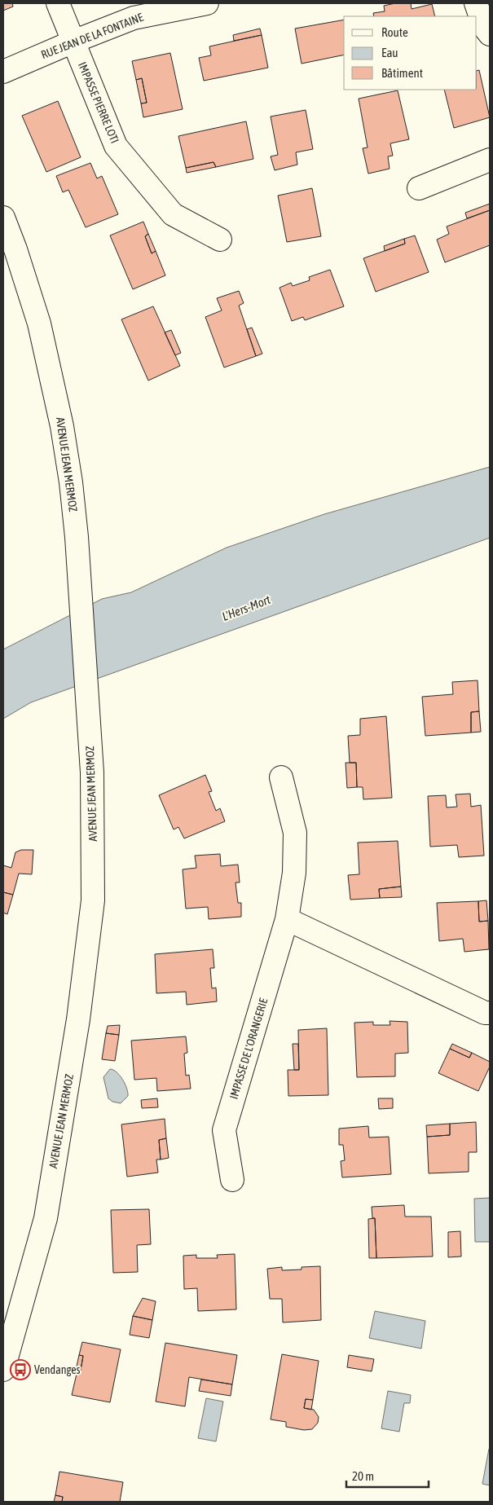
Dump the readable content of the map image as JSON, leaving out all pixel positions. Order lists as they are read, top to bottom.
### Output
{
  "streets": {
    "street": [
      "RUE JEAN DE LA FONTAINE",
      "IMPASSE PIERRE LOTI",
      "AVENUE JEAN MERMOZ",
      "IMPASSE DE L'ORANGERIE"
    ]
  },
  "crossings": [
    ["RUE JEAN DE LA FONTAINE", "IMPASSE PIERRE LOTI"]
  ],
  "water": ["L'Hers-Mort"],
  "places": {
    "bus stop": ["Vendanges"]
  },
  "legend": ["Route", "Eau", "Bâtiment"],
  "scale_bar": "20 m"
}
